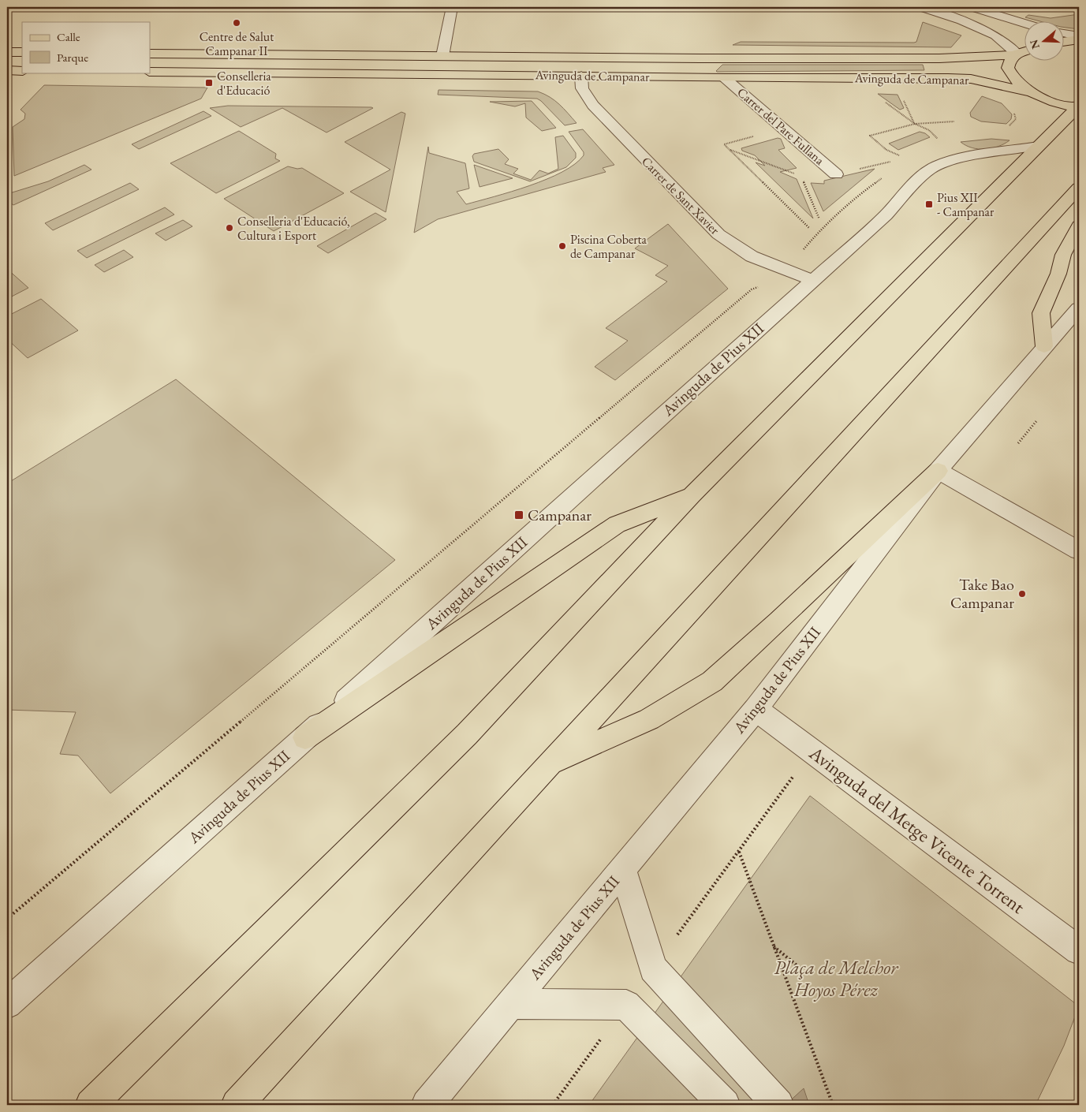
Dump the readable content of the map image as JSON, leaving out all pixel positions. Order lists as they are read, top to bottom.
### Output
{
  "streets": {
    "main road": ["Avinguda de Campanar"],
    "street": [
      "Carrer del Pare Fullana",
      "Carrer de Sant Xavier",
      "Avinguda de Pius XII",
      "Avinguda del Metge Vicente Torrent"
    ]
  },
  "crossings": [
    ["Avinguda de Campanar", "Carrer del Pare Fullana"],
    ["Avinguda de Campanar", "Carrer de Sant Xavier"],
    ["Carrer de Sant Xavier", "Avinguda de Pius XII"],
    ["Avinguda de Pius XII", "Avinguda del Metge Vicente Torrent"]
  ],
  "parks": ["Plaça de Melchor Hoyos Pérez"],
  "places": {
    "other": [
      "Centre de Salut Campanar II",
      "Conselleria d'Educació, Cultura i Esport",
      "Piscina Coberta de Campanar",
      "Take Bao Campanar"
    ],
    "transit": ["Conselleria d'Educació", "Pius XII - Campanar", "Campanar"]
  },
  "legend": ["Calle", "Parque"],
  "north": "left"
}
